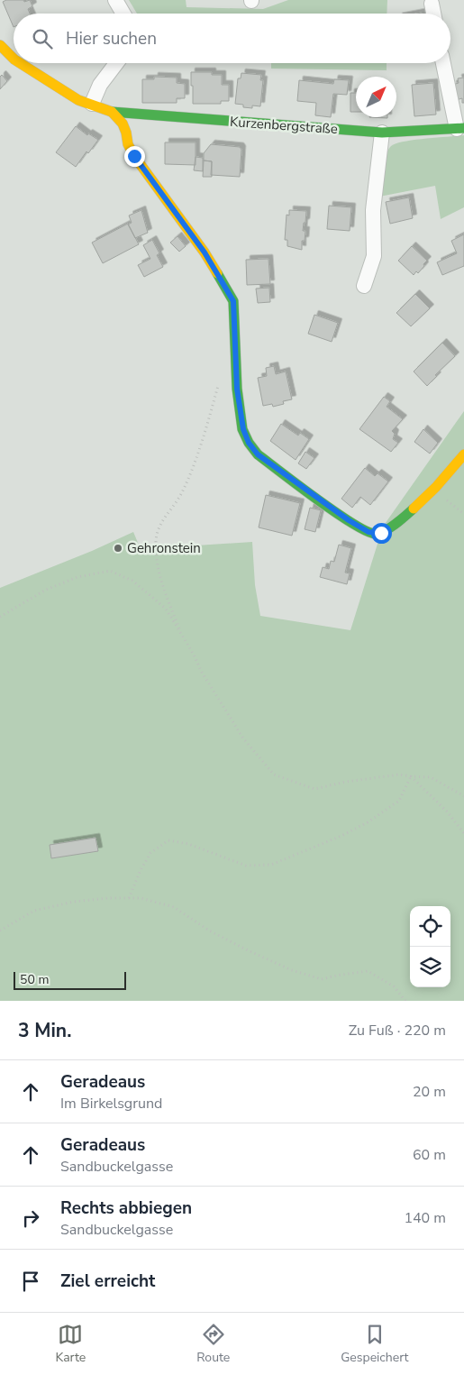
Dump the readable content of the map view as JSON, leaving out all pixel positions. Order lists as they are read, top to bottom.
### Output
{
  "streets": {
    "street": ["Kurzenbergstraße"]
  },
  "places": ["Gehronstein"],
  "scale_bar": "50 m",
  "north": "top right",
  "page": {
    "search": "Hier suchen",
    "scale": "50 m",
    "heading": ["3 Min.", "Zu Fuß · 220 m"],
    "list": [
      ["Geradeaus", "Im Birkelsgrund", "20 m"],
      ["Geradeaus", "Sandbuckelgasse", "60 m"],
      ["Rechts abbiegen", "Sandbuckelgasse", "140 m"],
      "Ziel erreicht"
    ],
    "nav": ["Karte", "Route", "Gespeichert"]
  }
}
